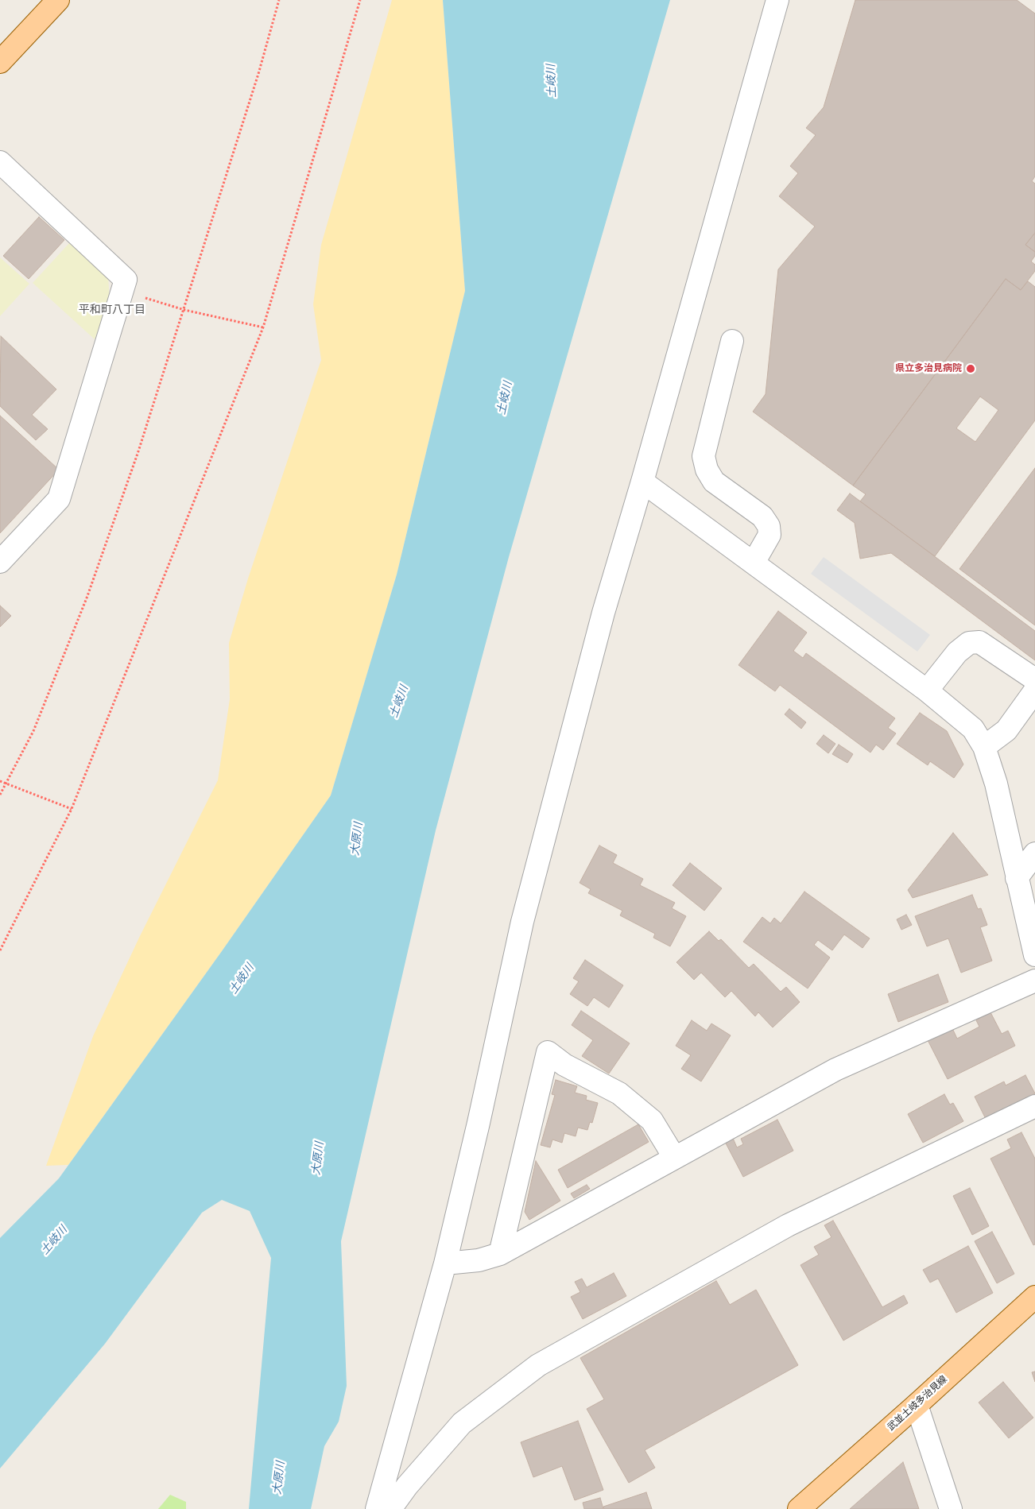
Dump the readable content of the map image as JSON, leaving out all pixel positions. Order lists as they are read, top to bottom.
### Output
{
  "streets": {
    "main road": ["武並土岐多治見線"]
  },
  "districts": ["平和町八丁目"],
  "water": ["土岐川", "大原川"],
  "places": ["県立多治見病院"]
}
